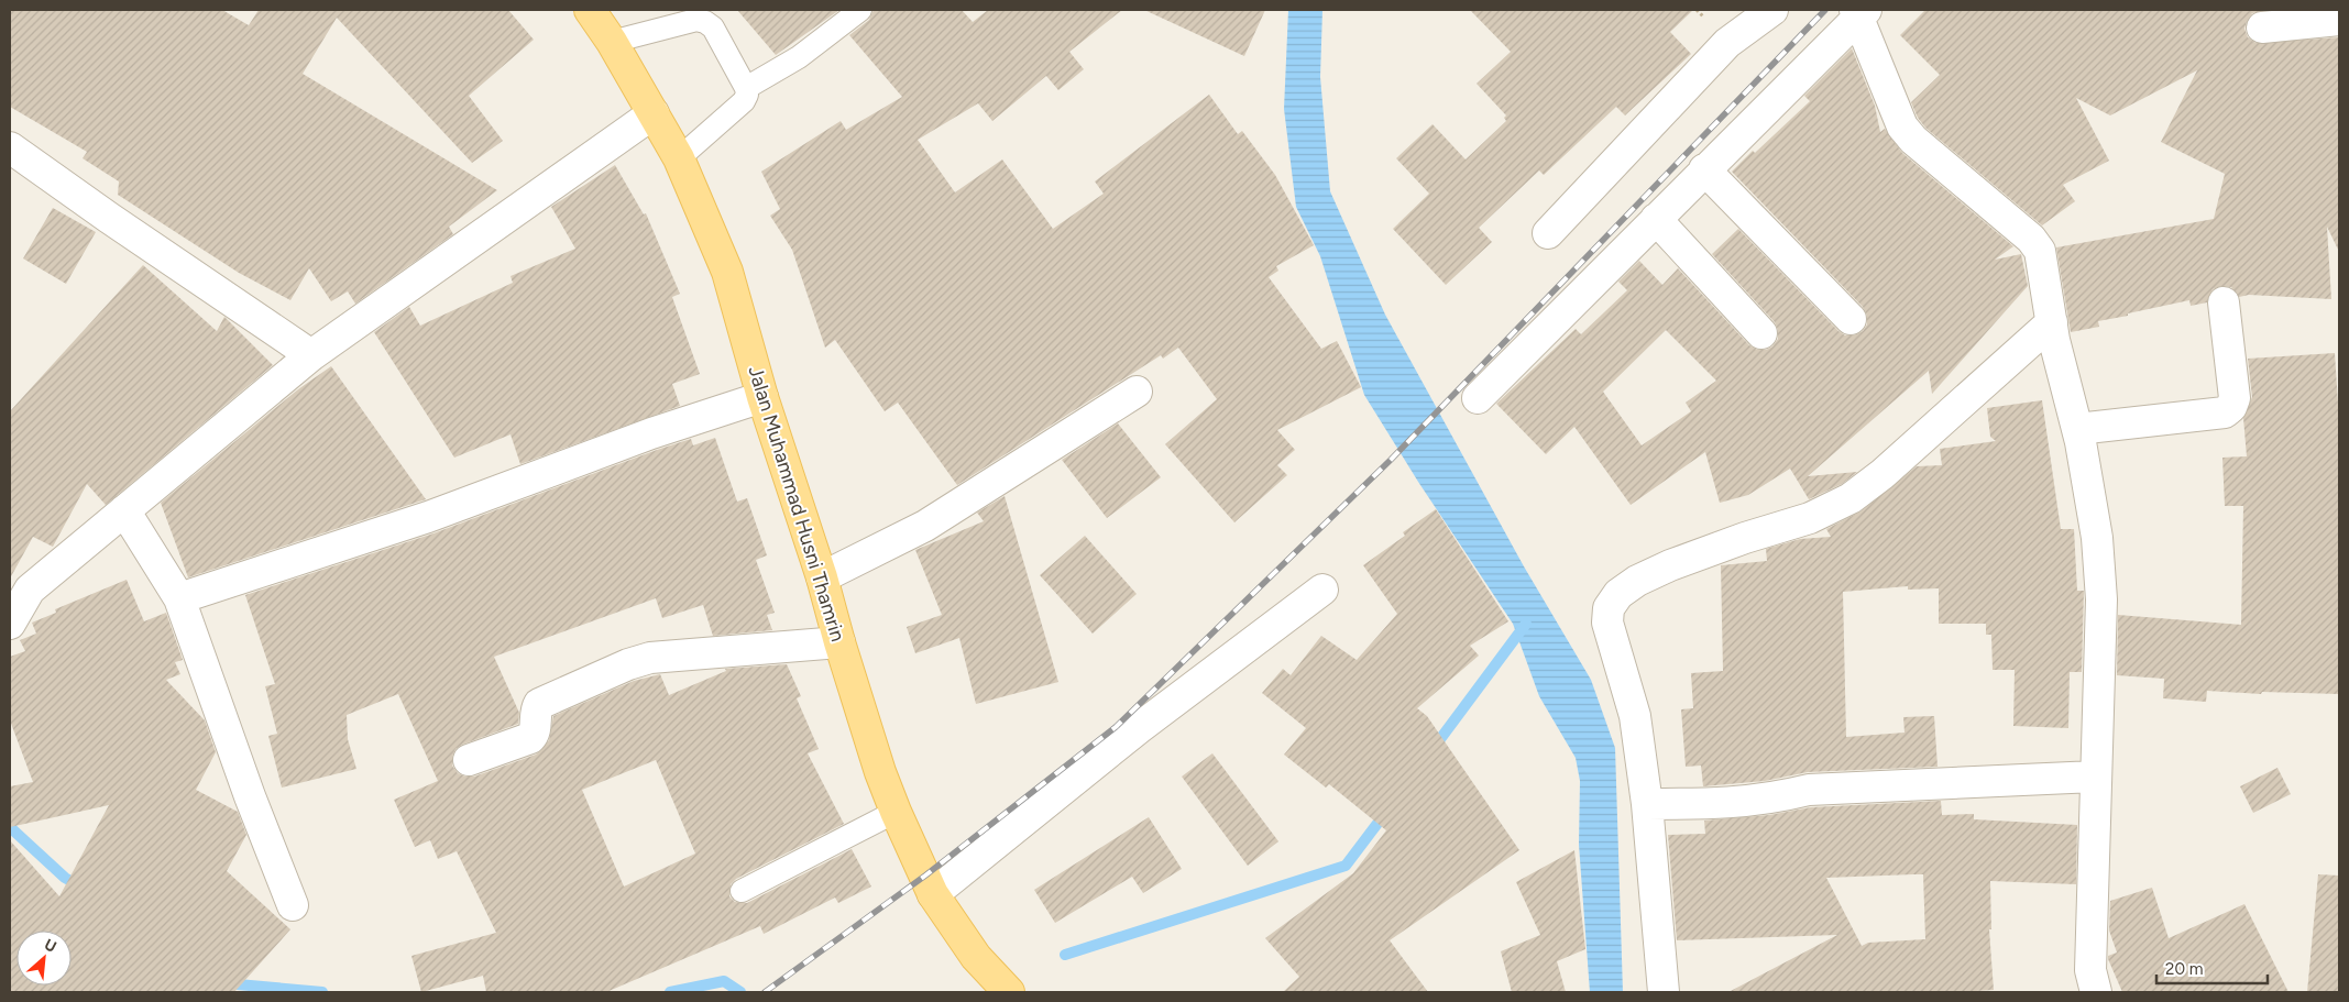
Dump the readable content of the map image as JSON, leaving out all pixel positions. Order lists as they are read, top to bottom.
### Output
{
  "streets": {
    "main road": ["Jalan Muhammad Husni Thamrin"]
  },
  "scale_bar": "20 m",
  "north": "top right"
}
